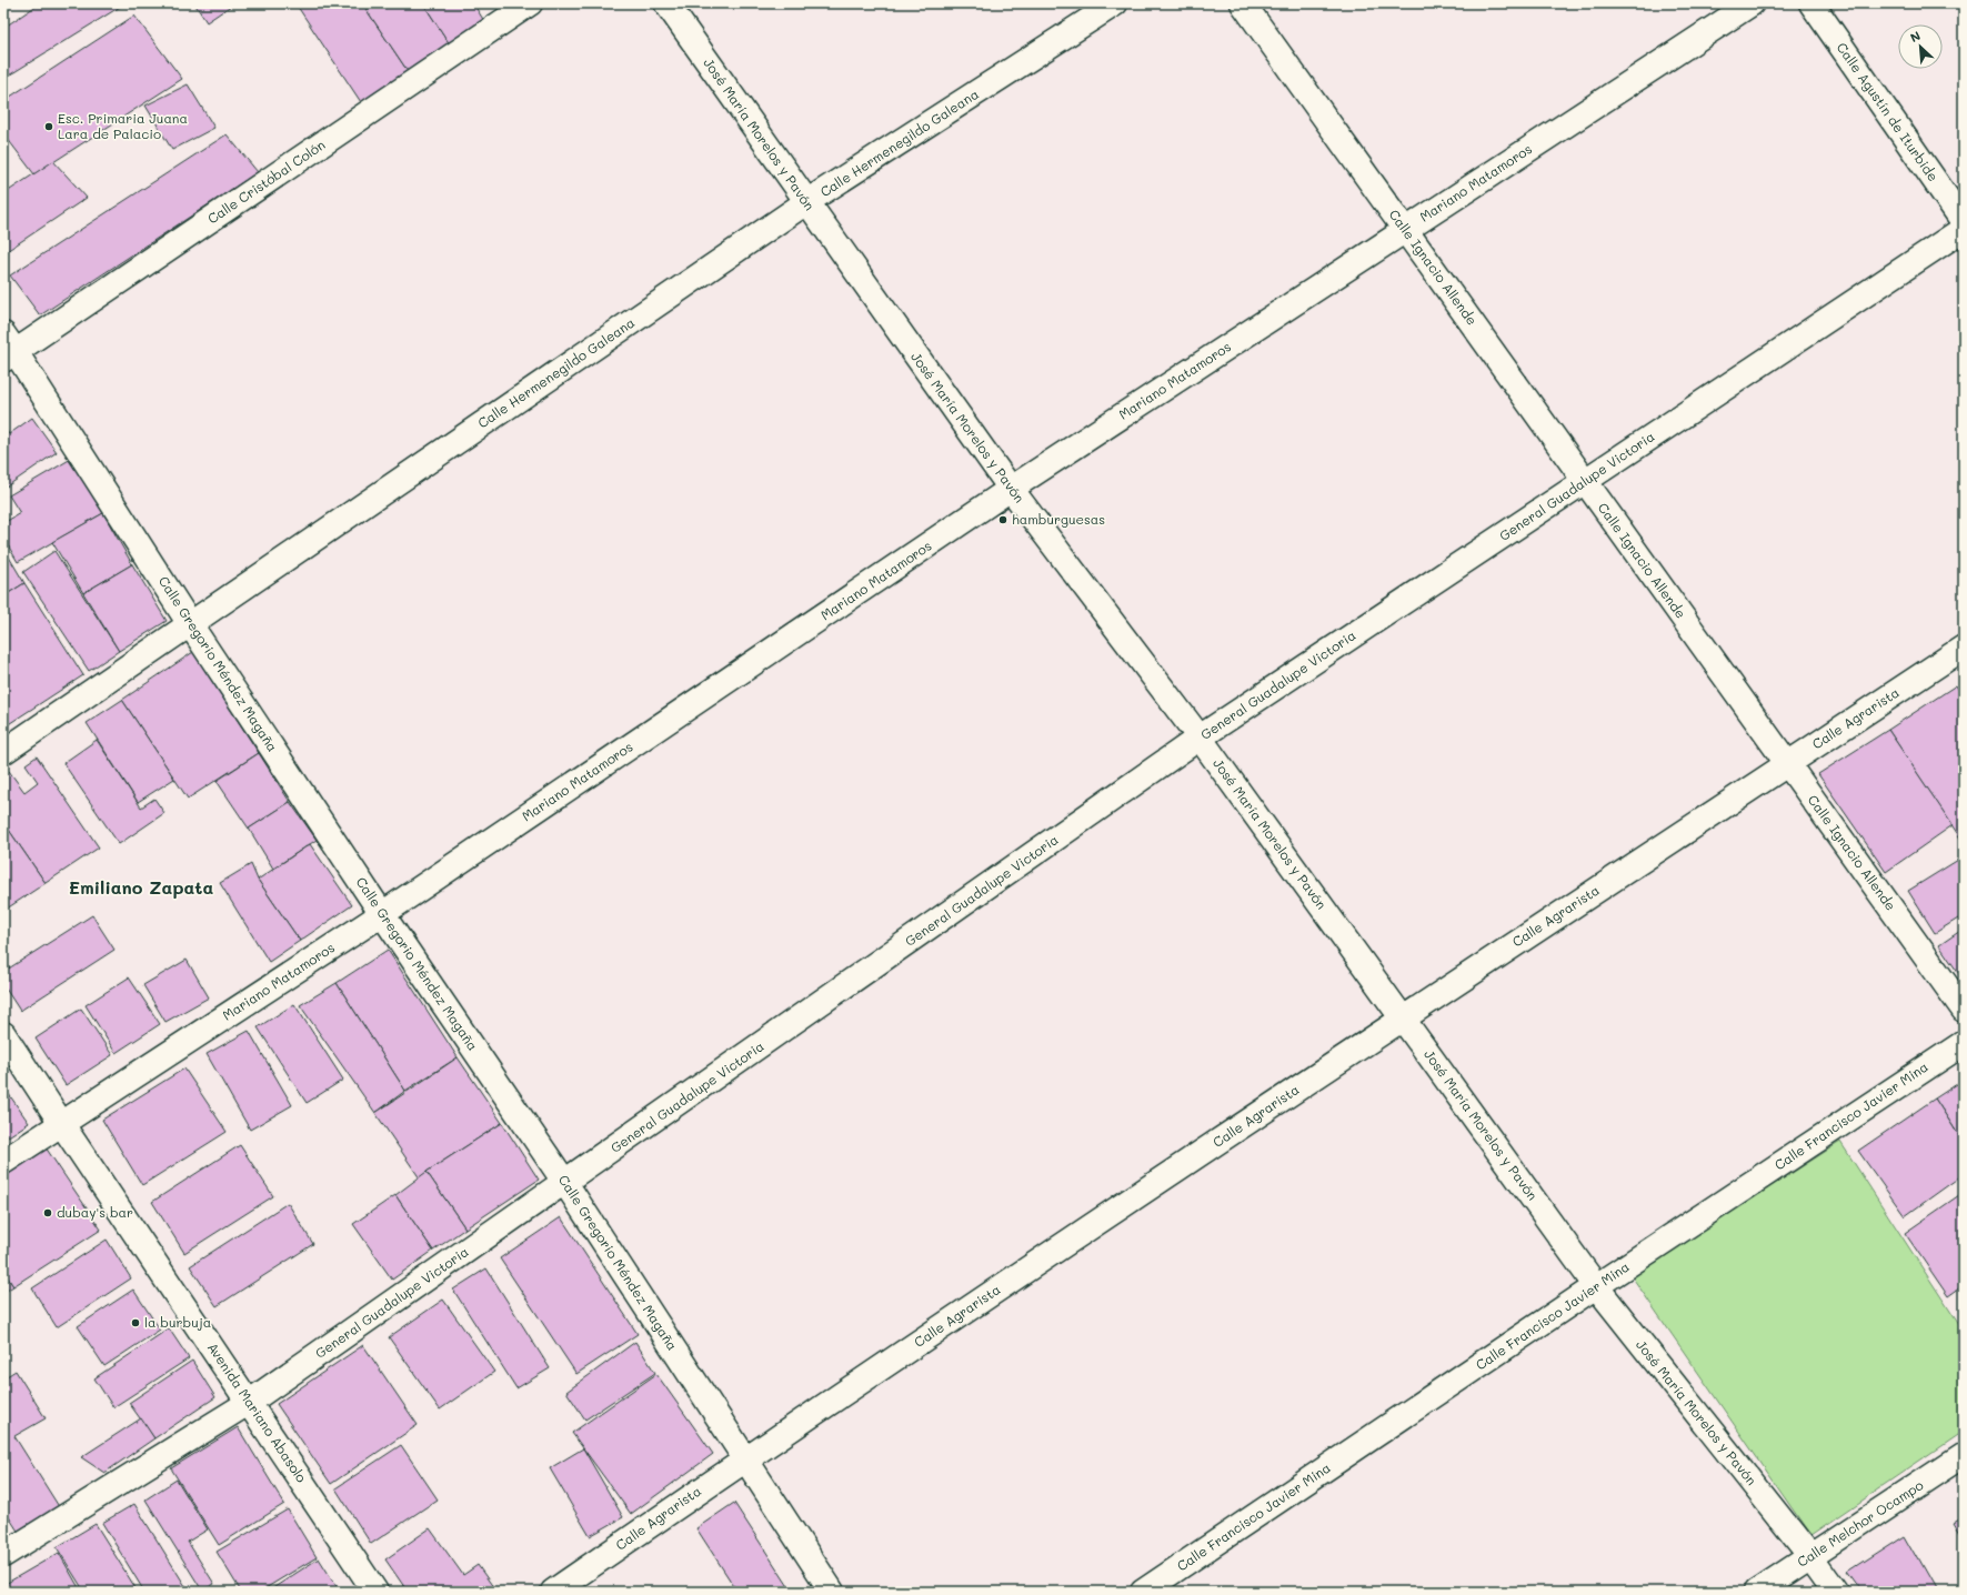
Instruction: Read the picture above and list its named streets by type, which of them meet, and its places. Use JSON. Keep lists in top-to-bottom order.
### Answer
{
  "streets": {
    "street": [
      "Calle Agustín de Iturbide",
      "José María Morelos y Pavón",
      "Calle Hermenegildo Galeana",
      "Calle Cristóbal Colón",
      "Mariano Matamoros",
      "Calle Ignacio Allende",
      "General Guadalupe Victoria",
      "Calle Gregorio Méndez Magaña",
      "Calle Agrarista",
      "Calle Francisco Javier Mina",
      "Avenida Mariano Abasolo",
      "Calle Melchor Ocampo"
    ]
  },
  "crossings": [
    ["José María Morelos y Pavón", "Calle Hermenegildo Galeana"],
    ["José María Morelos y Pavón", "Mariano Matamoros"],
    ["José María Morelos y Pavón", "General Guadalupe Victoria"],
    ["José María Morelos y Pavón", "Calle Agrarista"],
    ["José María Morelos y Pavón", "Calle Francisco Javier Mina"],
    ["José María Morelos y Pavón", "Calle Melchor Ocampo"],
    ["Calle Hermenegildo Galeana", "Calle Gregorio Méndez Magaña"],
    ["Calle Cristóbal Colón", "Calle Gregorio Méndez Magaña"],
    ["Mariano Matamoros", "Calle Ignacio Allende"],
    ["Mariano Matamoros", "Calle Gregorio Méndez Magaña"],
    ["Mariano Matamoros", "Avenida Mariano Abasolo"],
    ["Calle Ignacio Allende", "General Guadalupe Victoria"],
    ["Calle Ignacio Allende", "Calle Agrarista"],
    ["General Guadalupe Victoria", "Calle Gregorio Méndez Magaña"],
    ["General Guadalupe Victoria", "Avenida Mariano Abasolo"],
    ["Calle Gregorio Méndez Magaña", "Calle Agrarista"]
  ],
  "districts": ["Emiliano Zapata"],
  "places": [
    "Esc. Primaria Juana Lara de Palacio",
    "hamburguesas",
    "dubay's bar",
    "la burbuja"
  ],
  "north": "top left"
}
